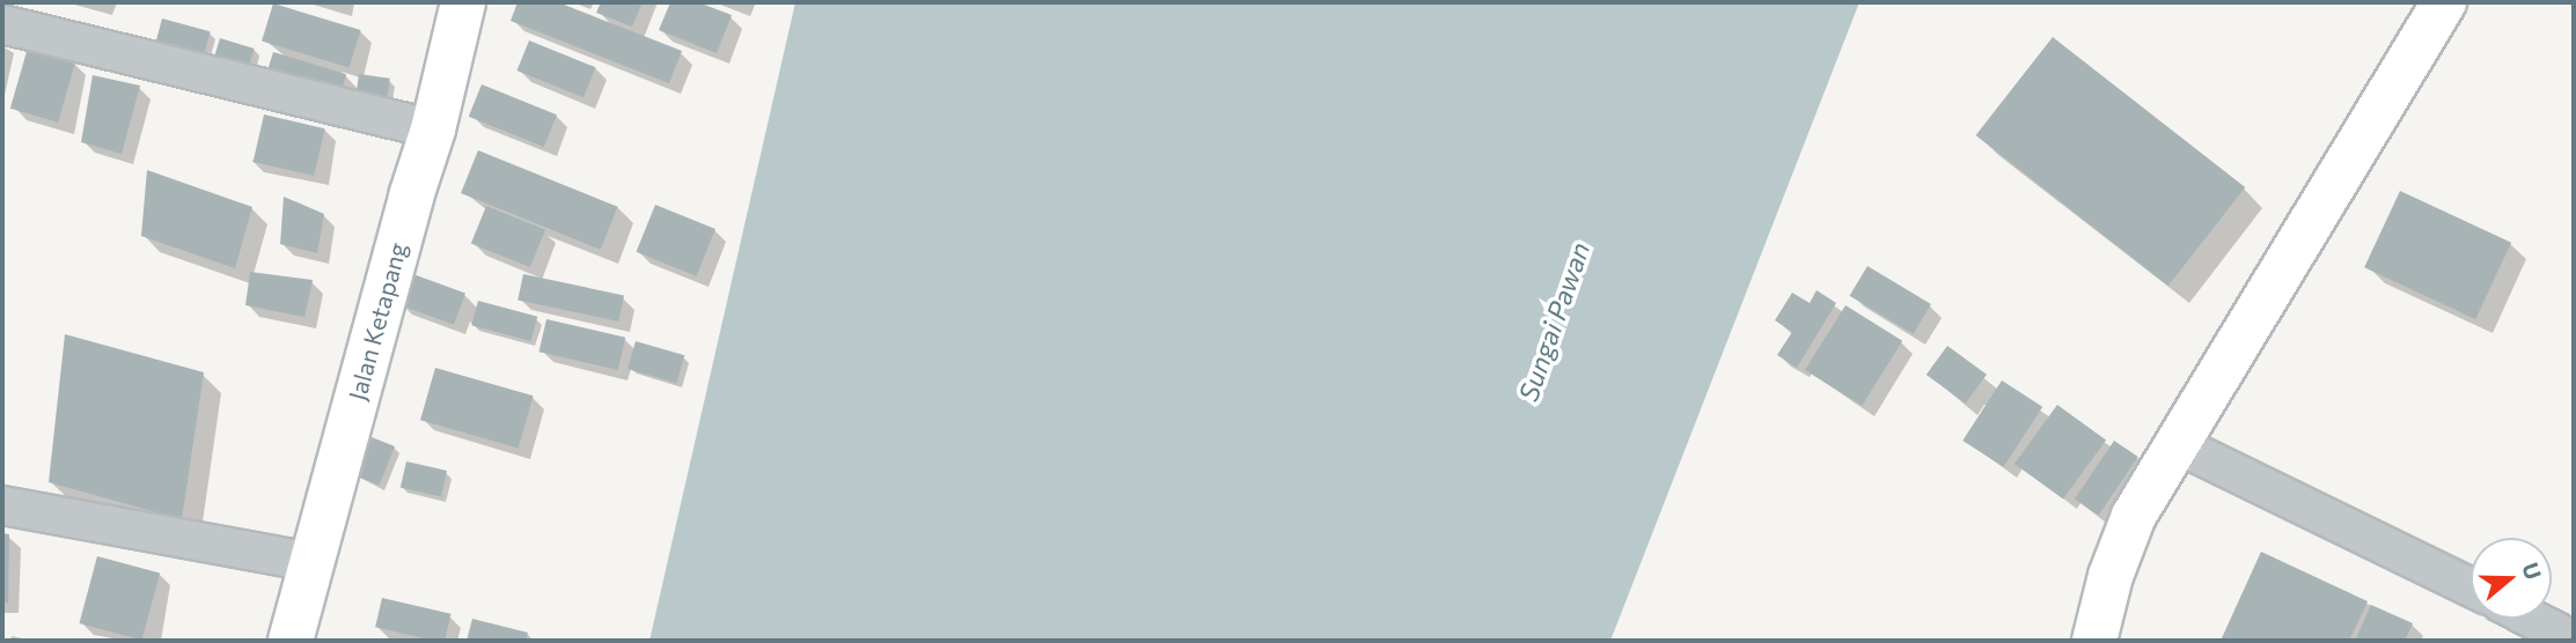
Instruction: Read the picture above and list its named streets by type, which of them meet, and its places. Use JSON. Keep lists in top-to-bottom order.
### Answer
{
  "streets": {
    "main road": ["Jalan Ketapang"]
  },
  "water": ["Sungai Pawan"],
  "north": "right"
}
